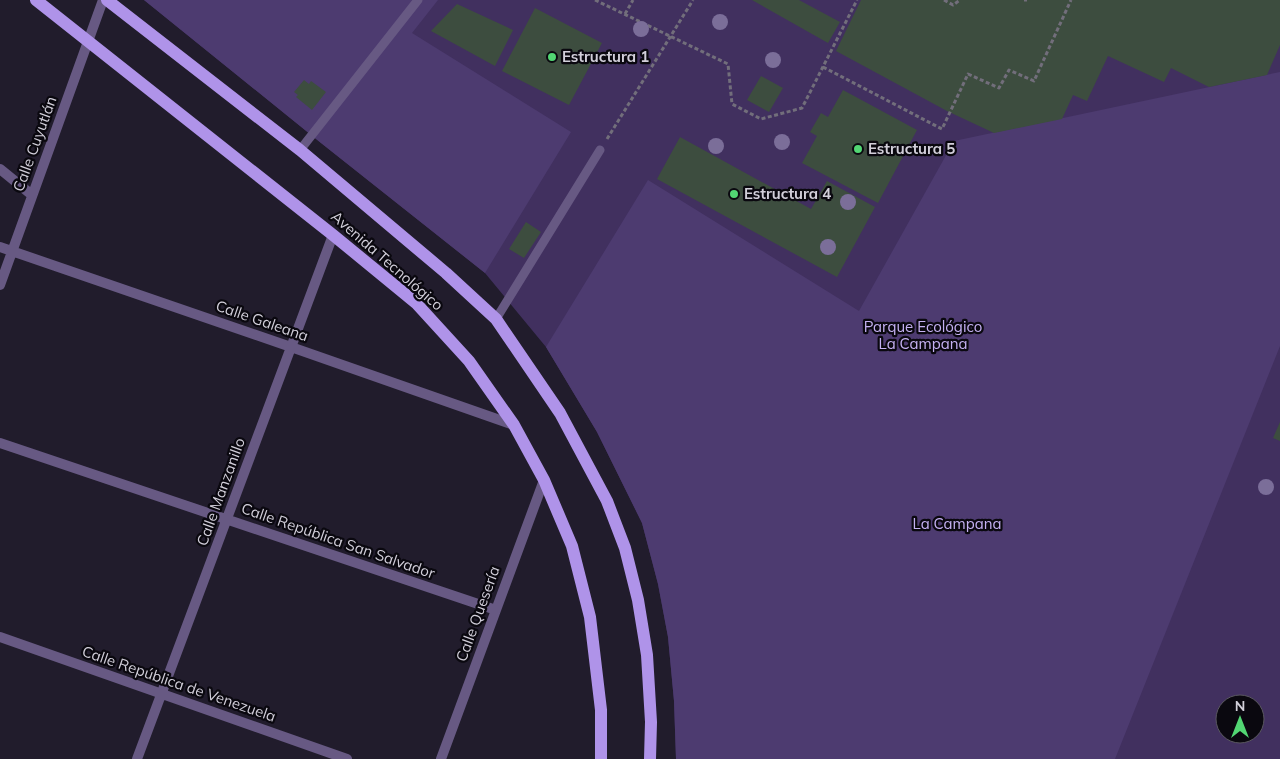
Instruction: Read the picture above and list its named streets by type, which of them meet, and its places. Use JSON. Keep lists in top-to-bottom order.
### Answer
{
  "streets": {
    "main road": ["Avenida Tecnológico"],
    "street": [
      "Calle Cuyutlán",
      "Calle Galeana",
      "Calle Manzanillo",
      "Calle República San Salvador",
      "Calle Quesería",
      "Calle República de Venezuela"
    ]
  },
  "crossings": [
    ["Calle Cuyutlán", "Avenida Tecnológico"],
    ["Calle Cuyutlán", "Calle Galeana"],
    ["Avenida Tecnológico", "Calle Galeana"],
    ["Avenida Tecnológico", "Calle Manzanillo"],
    ["Avenida Tecnológico", "Calle Quesería"],
    ["Calle Galeana", "Calle Manzanillo"],
    ["Calle Manzanillo", "Calle República San Salvador"],
    ["Calle Manzanillo", "Calle República de Venezuela"],
    ["Calle República San Salvador", "Calle Quesería"]
  ],
  "parks": ["Parque Ecológico La Campana", "La Campana"],
  "places": ["Estructura 1", "Estructura 5", "Estructura 4"],
  "north": "top"
}
